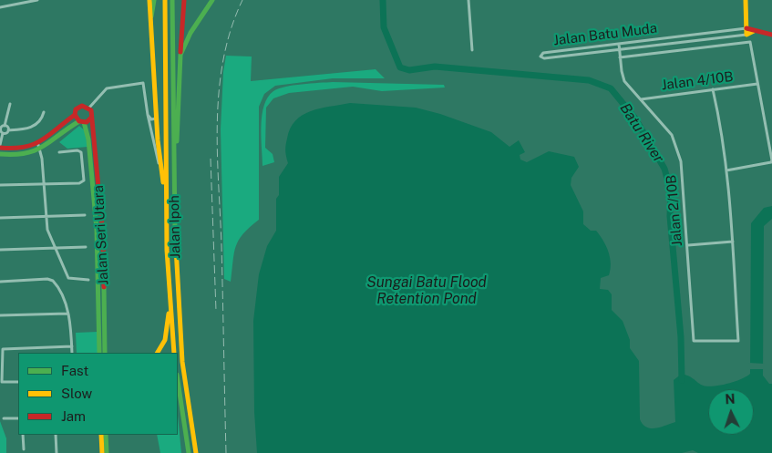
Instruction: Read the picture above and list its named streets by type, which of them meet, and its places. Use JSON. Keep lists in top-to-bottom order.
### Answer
{
  "streets": {
    "main road": ["Jalan Ipoh", "Jalan Seri Utara"],
    "street": ["Jalan Batu Muda", "Jalan 4/10B", "Jalan 2/10B"]
  },
  "crossings": [
    ["Jalan Batu Muda", "Jalan 2/10B"],
    ["Jalan 4/10B", "Jalan 2/10B"]
  ],
  "water": ["Batu River", "Sungai Batu Flood Retention Pond"],
  "legend": ["Fast", "Slow", "Jam"],
  "north": "top"
}
